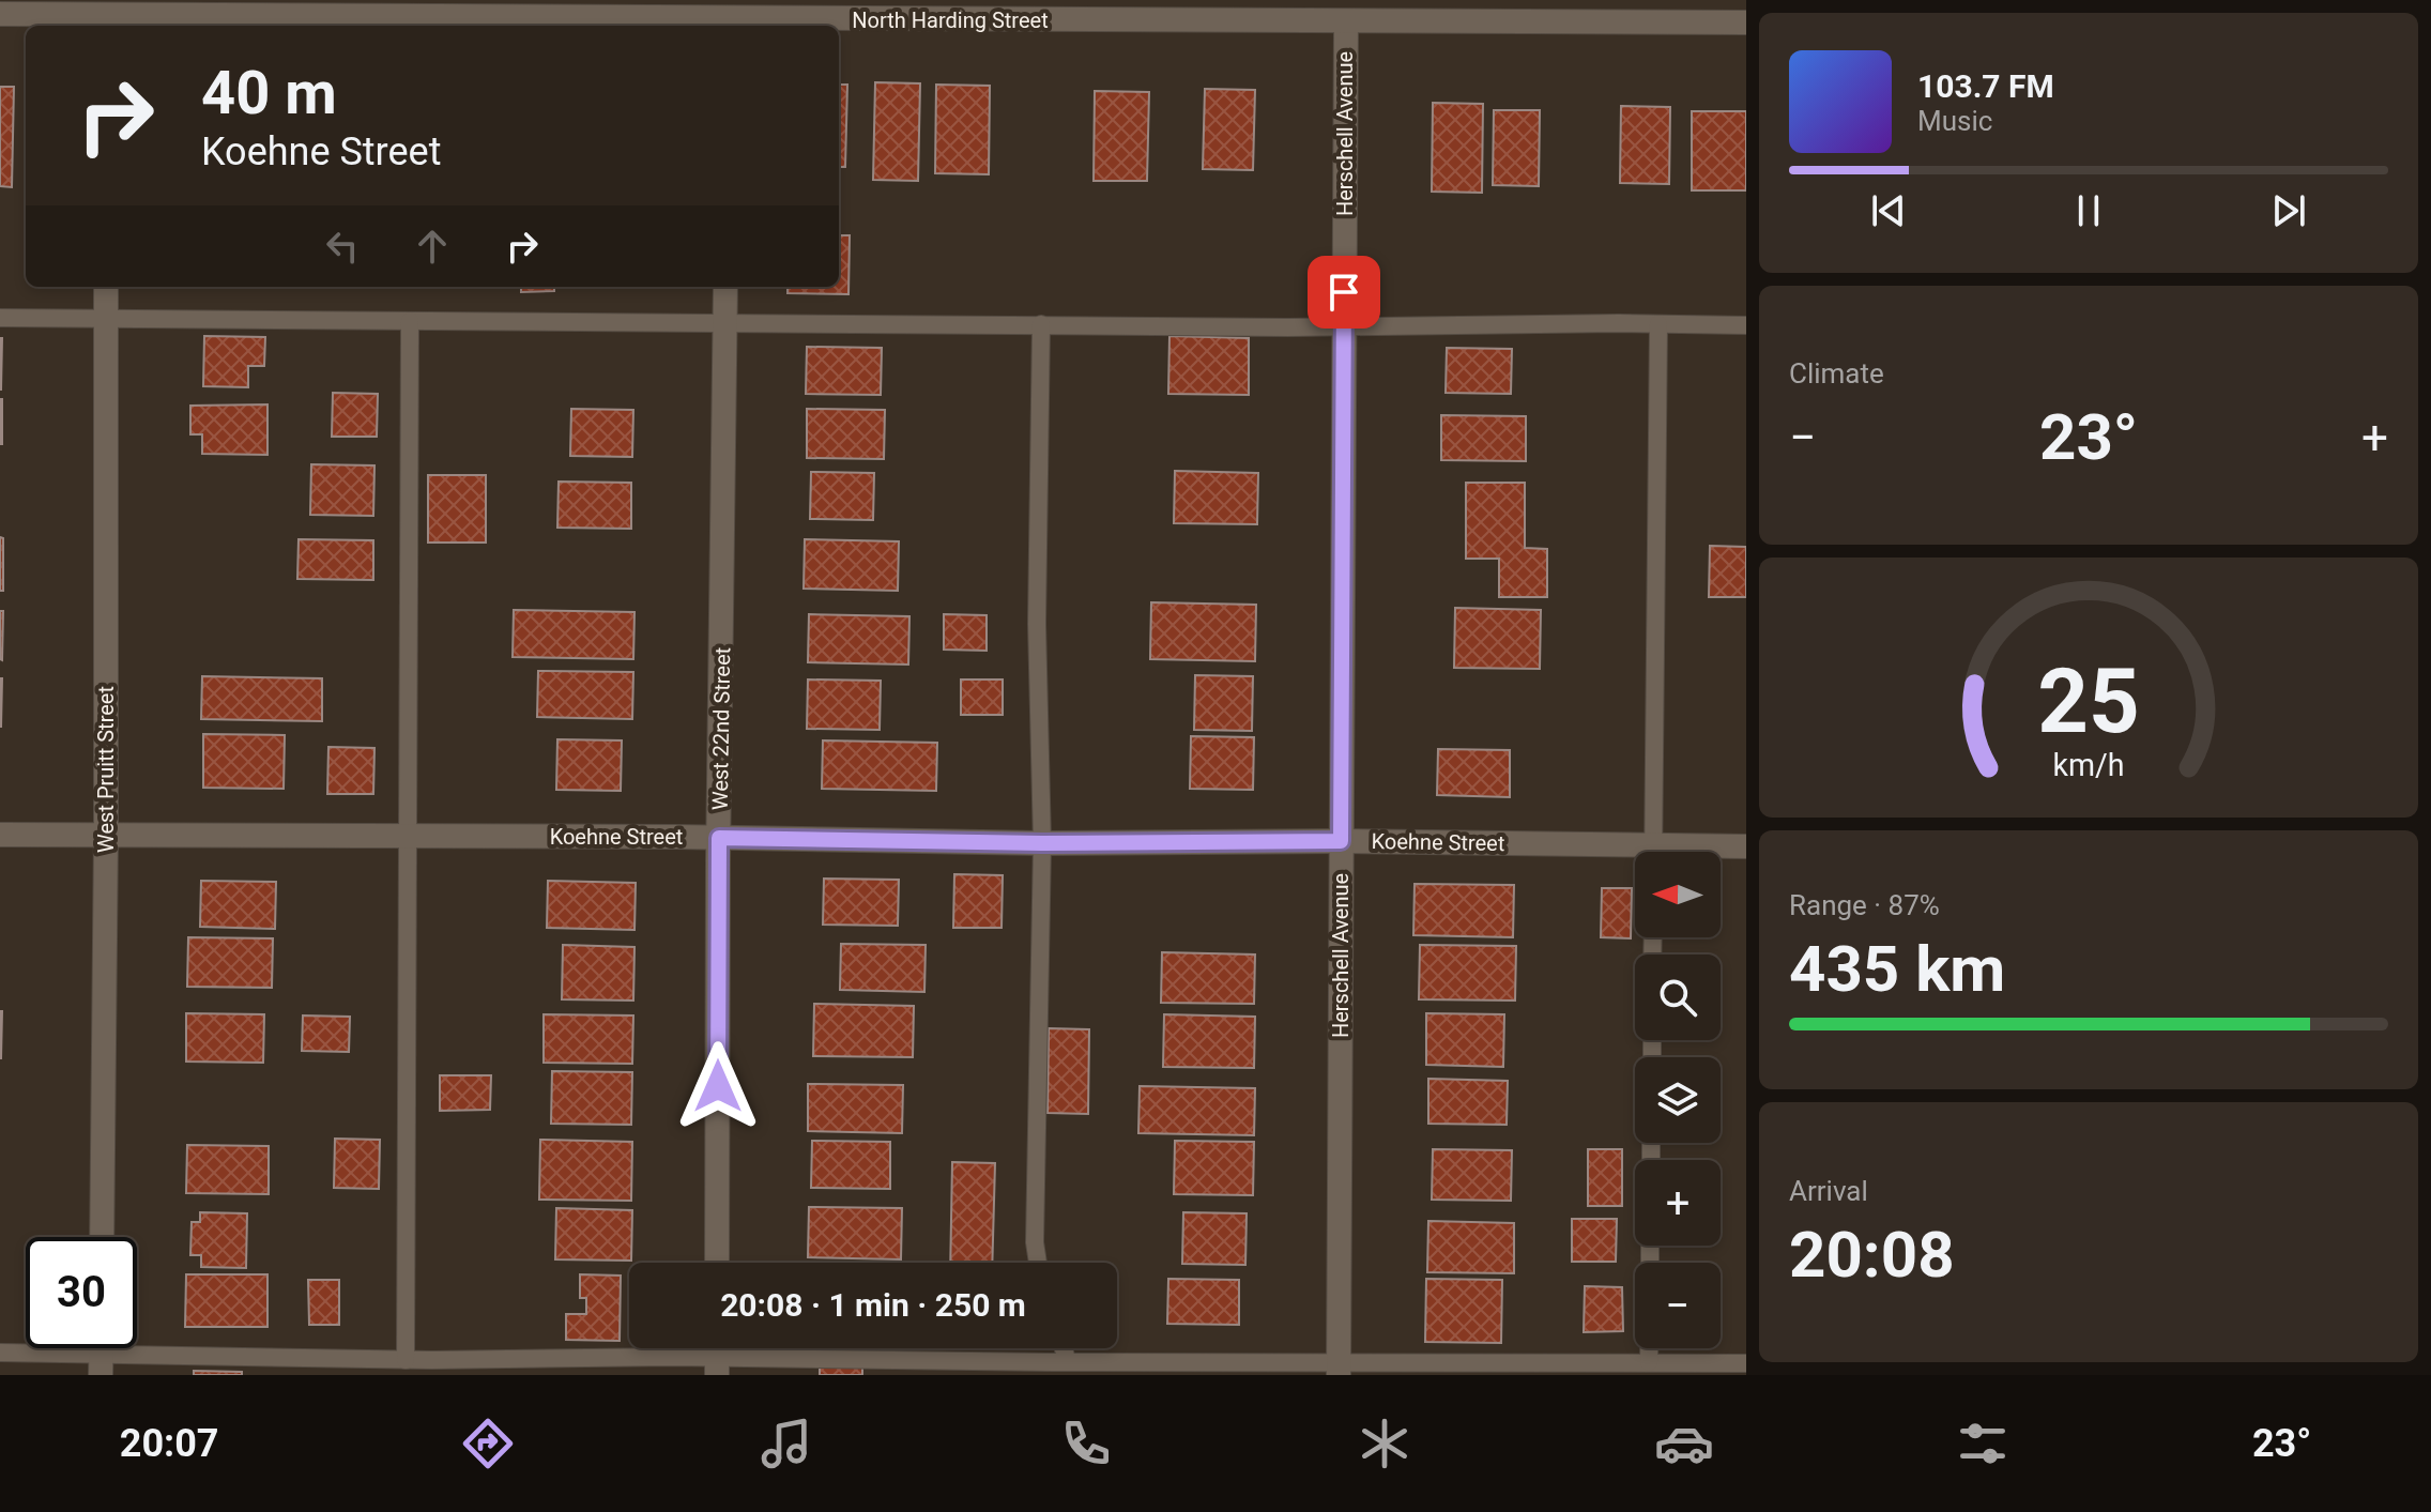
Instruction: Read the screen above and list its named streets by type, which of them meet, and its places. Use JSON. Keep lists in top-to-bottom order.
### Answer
{
  "streets": {
    "street": [
      "North Harding Street",
      "Herschell Avenue",
      "West 22nd Street",
      "West Pruitt Street",
      "Koehne Street"
    ]
  },
  "crossings": [
    ["North Harding Street", "Herschell Avenue"],
    ["Herschell Avenue", "Koehne Street"],
    ["West 22nd Street", "Koehne Street"],
    ["West Pruitt Street", "Koehne Street"]
  ],
  "north": "left",
  "page": {
    "turn": ["40 m", "Koehne Street"],
    "song": ["103.7 FM", "Music"],
    "tile": [
      "Climate",
      ["Range · 87%", "435 km"],
      ["Arrival", "20:08"]
    ],
    "heat": ["−", "23°", "+"],
    "map_buttons": ["+", "−"],
    "limit": "30",
    "trip": "20:08 · 1 min · 250 m",
    "tabs": ["20:07", "23°"],
    "gauge": ["25", "km/h"]
  }
}
